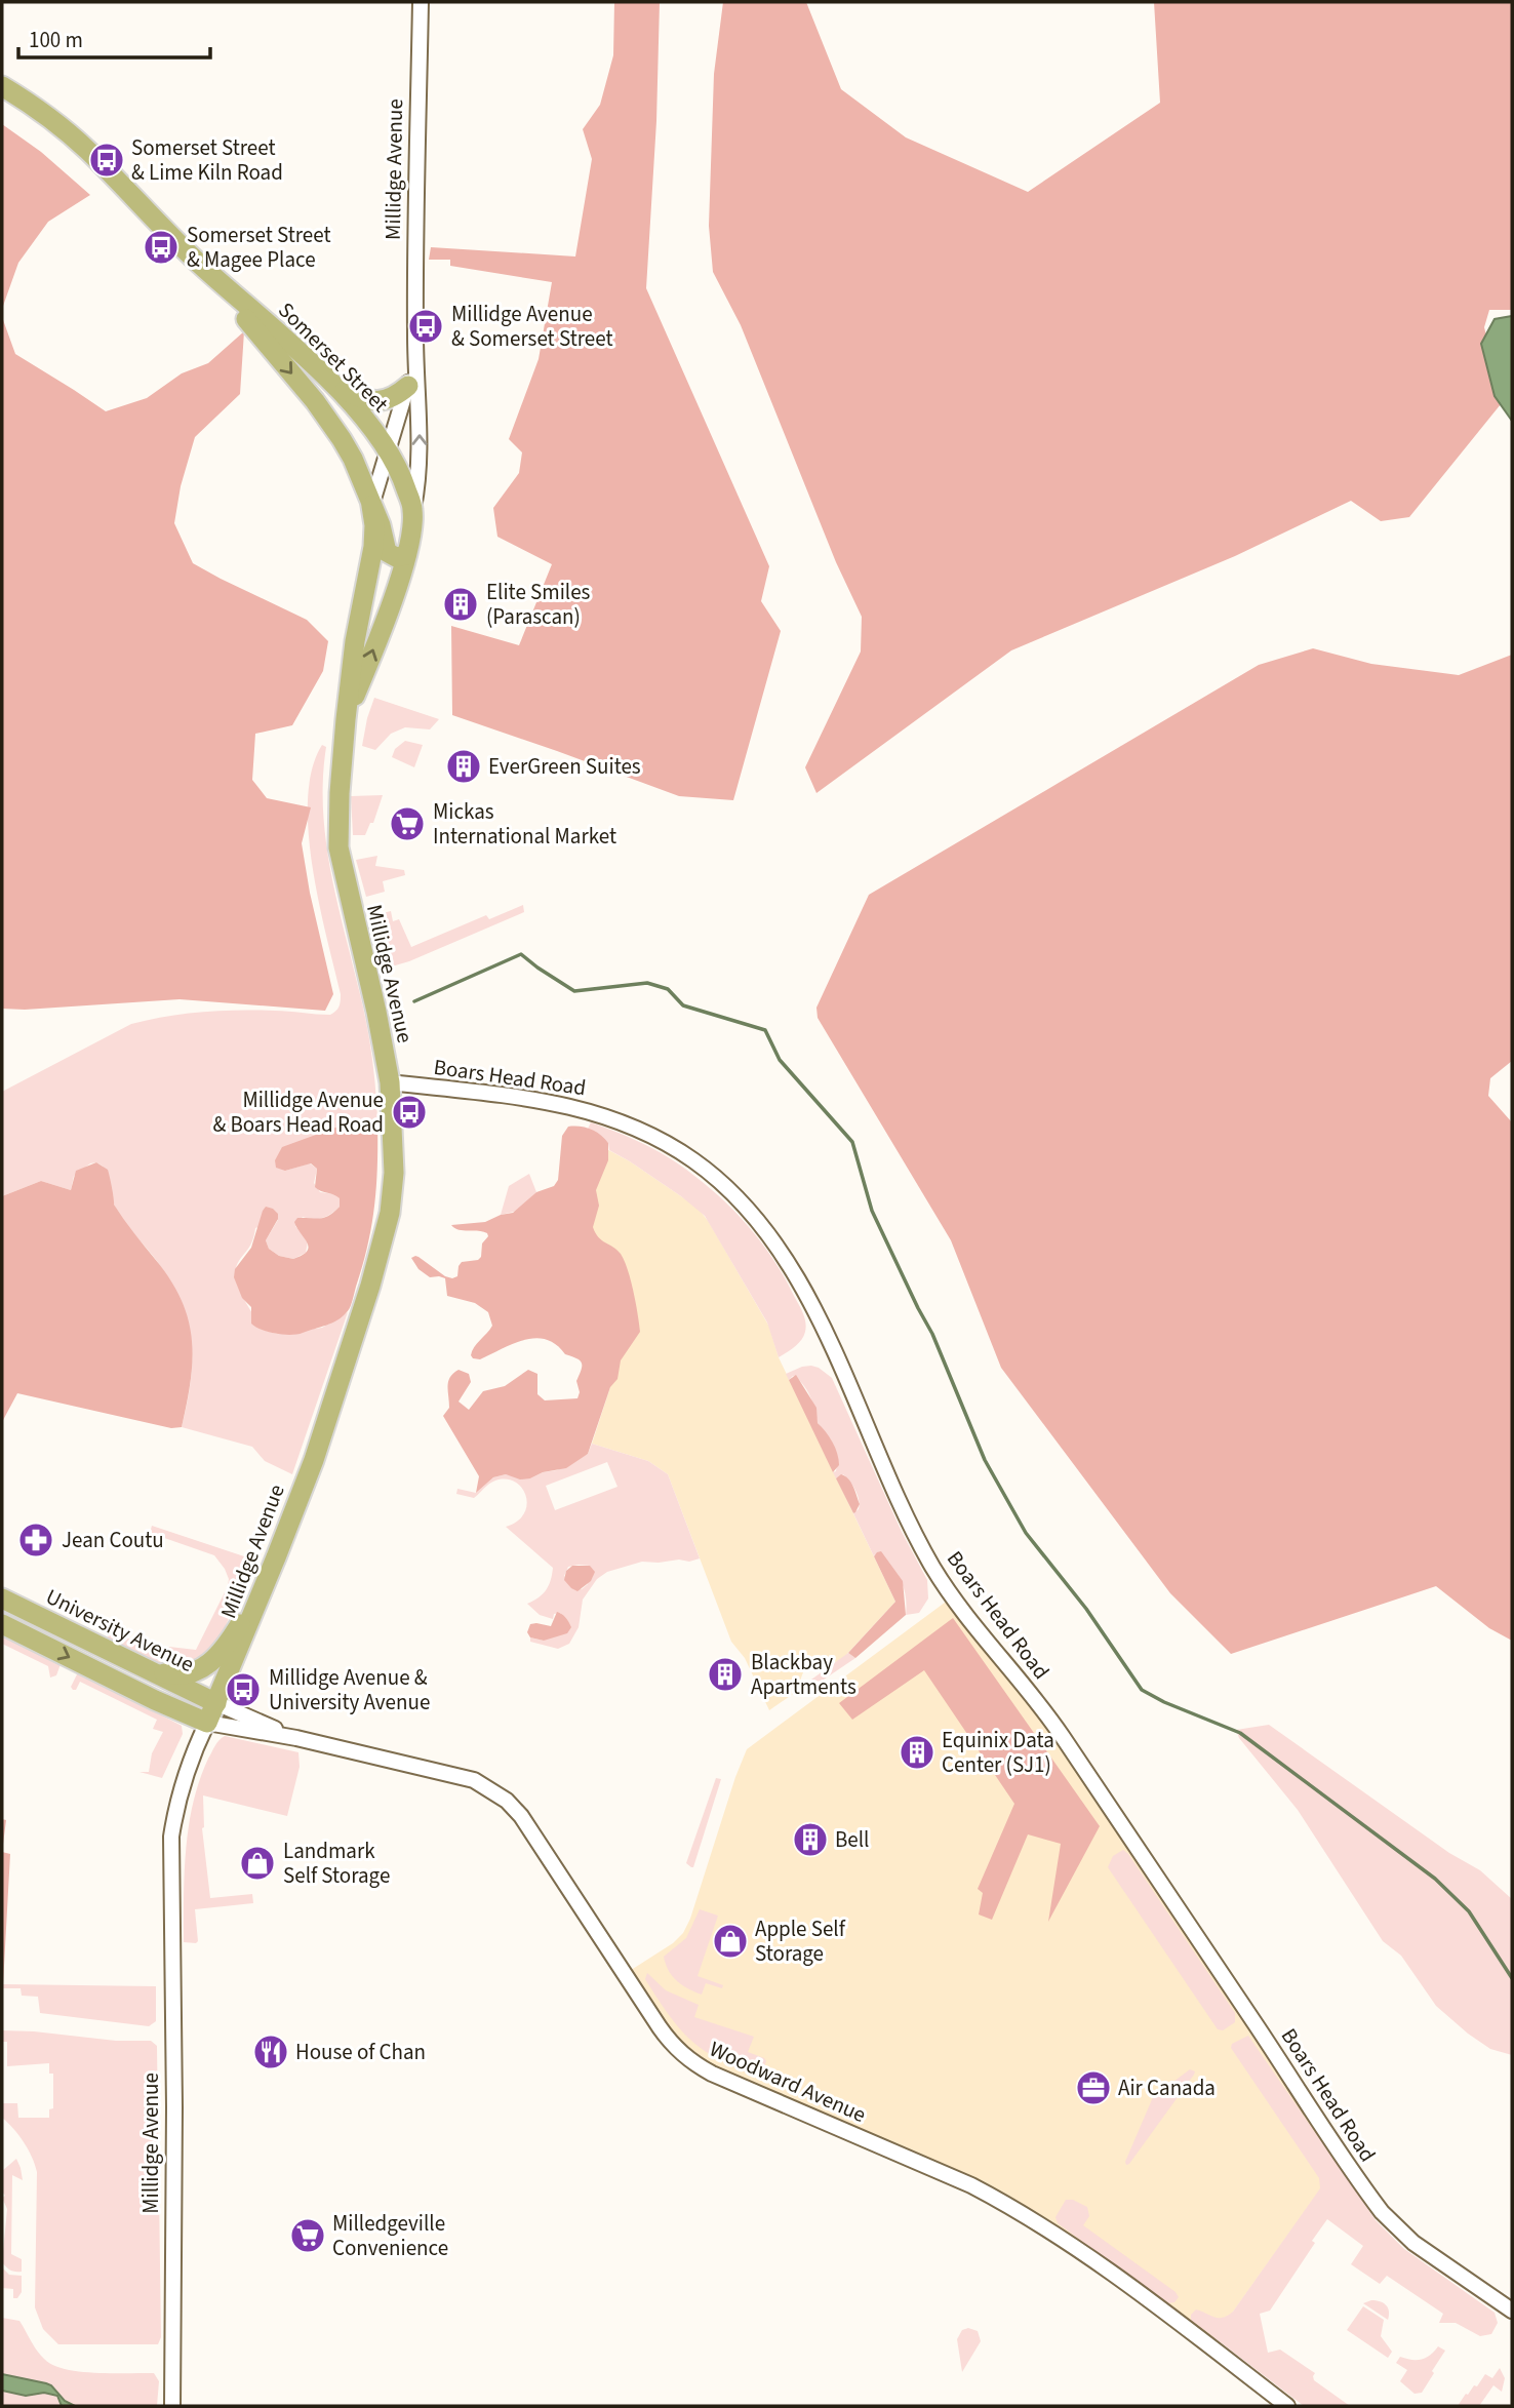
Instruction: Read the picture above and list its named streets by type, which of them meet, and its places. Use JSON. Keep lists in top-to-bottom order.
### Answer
{
  "streets": {
    "main road": ["Millidge Avenue", "Somerset Street", "University Avenue"],
    "street": ["Boars Head Road", "Woodward Avenue"]
  },
  "crossings": [
    ["Millidge Avenue", "Somerset Street"],
    ["Millidge Avenue", "Boars Head Road"],
    ["Millidge Avenue", "University Avenue"],
    ["Millidge Avenue", "Woodward Avenue"],
    ["University Avenue", "Woodward Avenue"]
  ],
  "places": {
    "bus stop": [
      "Somerset Street & Lime Kiln Road",
      "Somerset Street & Magee Place",
      "Millidge Avenue & Somerset Street",
      "Millidge Avenue & Boars Head Road",
      "Millidge Avenue & University Avenue"
    ],
    "building": [
      "Elite Smiles (Parascan)",
      "EverGreen Suites",
      "Blackbay Apartments",
      "Equinix Data Center (SJ1)",
      "Bell"
    ],
    "supermarket": ["Mickas International Market", "Milledgeville Convenience"],
    "pharmacy": ["Jean Coutu"],
    "shop": ["Landmark Self Storage", "Apple Self Storage"],
    "restaurant": ["House of Chan"],
    "office": ["Air Canada"]
  },
  "scale_bar": "100 m"
}
